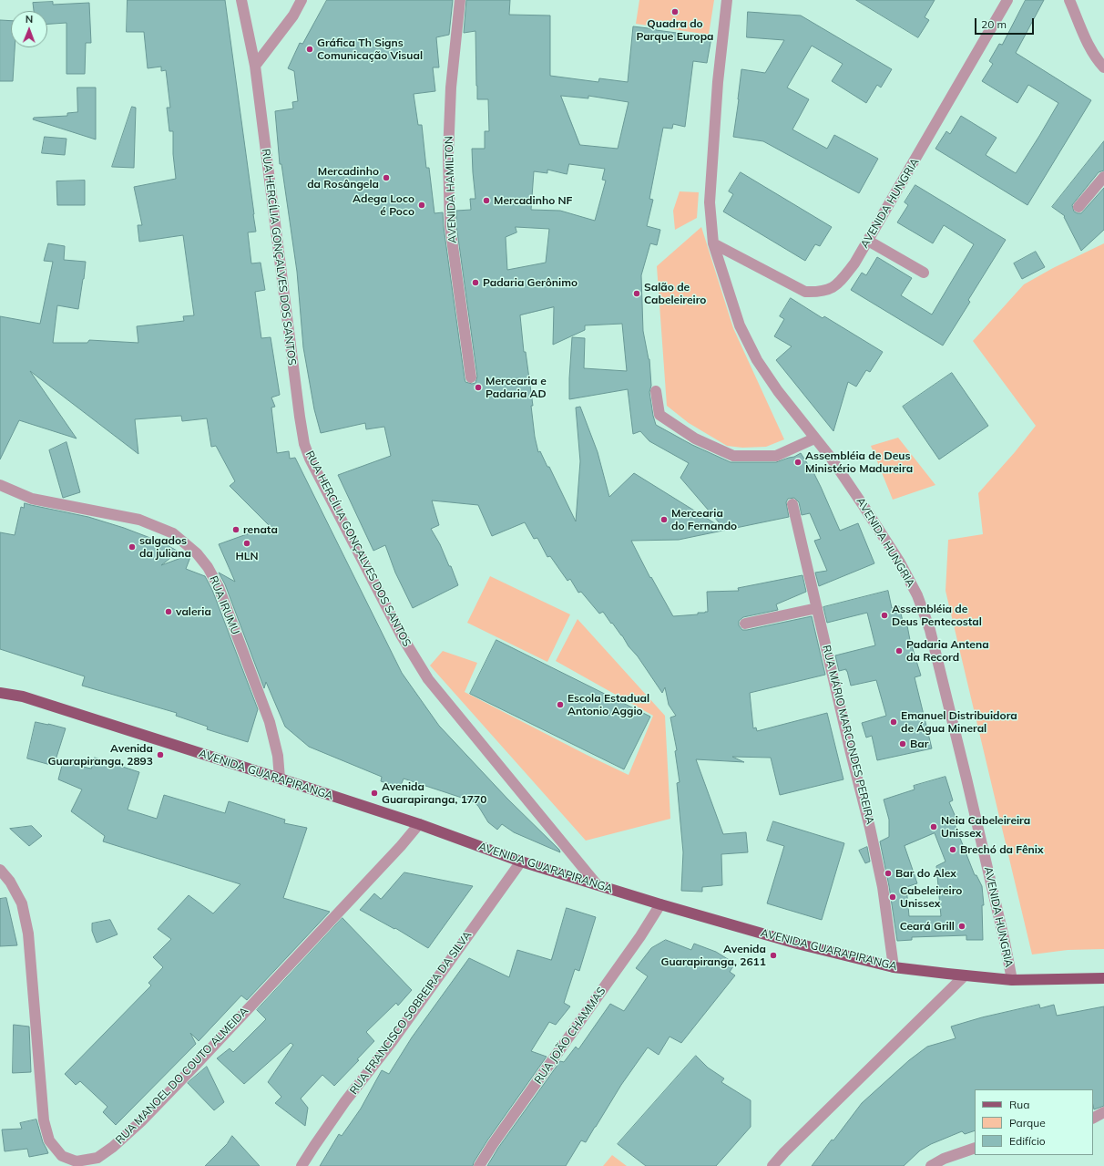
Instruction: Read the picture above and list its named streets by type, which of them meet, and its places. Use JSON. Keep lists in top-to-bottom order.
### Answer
{
  "streets": {
    "main road": ["AVENIDA GUARAPIRANGA"],
    "street": [
      "AVENIDA HAMILTON",
      "AVENIDA HUNGRIA",
      "RUA HERCÍLIA GONÇALVES DOS SANTOS",
      "RUA IRUMU",
      "RUA MÁRIO MARCONDES PEREIRA",
      "RUA FRANCISCO SOBREIRA DA SILVA",
      "RUA JOÃO CHAMMAS",
      "RUA MANOEL DO COUTO ALMEIDA"
    ]
  },
  "crossings": [
    ["AVENIDA HUNGRIA", "AVENIDA GUARAPIRANGA"],
    ["RUA HERCÍLIA GONÇALVES DOS SANTOS", "AVENIDA GUARAPIRANGA"],
    ["RUA IRUMU", "AVENIDA GUARAPIRANGA"],
    ["RUA MÁRIO MARCONDES PEREIRA", "AVENIDA GUARAPIRANGA"],
    ["AVENIDA GUARAPIRANGA", "RUA FRANCISCO SOBREIRA DA SILVA"],
    ["AVENIDA GUARAPIRANGA", "RUA JOÃO CHAMMAS"],
    ["AVENIDA GUARAPIRANGA", "RUA MANOEL DO COUTO ALMEIDA"]
  ],
  "places": [
    "Quadra do Parque Europa",
    "Gráfica Th Signs Comunicação Visual",
    "Mercadinho da Rosângela",
    "Mercadinho NF",
    "Adega Loco é Poco",
    "Padaria Gerônimo",
    "Salão de Cabeleireiro",
    "Mercearia e Padaria AD",
    "Assembléia de Deus Ministério Madureira",
    "Mercearia do Fernando",
    "renata",
    "HLN",
    "salgados da juliana",
    "valeria",
    "Assembléia de Deus Pentecostal",
    "Padaria Antena da Record",
    "Escola Estadual Antonio Aggio",
    "Emanuel Distribuidora de Água Mineral",
    "Bar",
    "Avenida Guarapiranga, 2893",
    "Avenida Guarapiranga, 1770",
    "Neia Cabeleireira Unissex",
    "Brechó da Fênix",
    "Bar do Alex",
    "Cabeleireiro Unissex",
    "Ceará Grill",
    "Avenida Guarapiranga, 2611"
  ],
  "legend": ["Rua", "Parque", "Edifício"],
  "scale_bar": "20 m",
  "north": "top"
}
